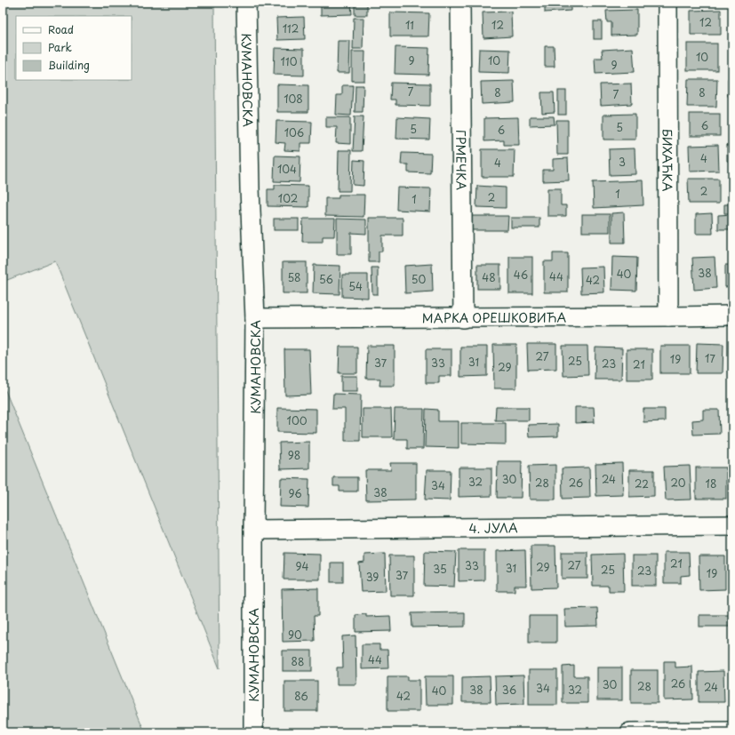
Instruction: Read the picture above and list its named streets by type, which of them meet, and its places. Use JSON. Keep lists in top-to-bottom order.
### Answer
{
  "streets": {
    "street": [
      "КУМАНОВСКА",
      "ГРМЕЧКА",
      "БИХАЋКА",
      "МАРКА ОРЕШКОВИЋА",
      "4. ЈУЛА"
    ]
  },
  "crossings": [
    ["КУМАНОВСКА", "МАРКА ОРЕШКОВИЋА"],
    ["КУМАНОВСКА", "4. ЈУЛА"],
    ["ГРМЕЧКА", "МАРКА ОРЕШКОВИЋА"],
    ["БИХАЋКА", "МАРКА ОРЕШКОВИЋА"]
  ],
  "house_numbers": [
    "12",
    "11",
    "12",
    "112",
    "10",
    "9",
    "10",
    "110",
    "9",
    "7",
    "8",
    "8",
    "7",
    "108",
    "6",
    "5",
    "5",
    "6",
    "106",
    "4",
    "3",
    "4",
    "104",
    "2",
    "1",
    "2",
    "102",
    "1",
    "38",
    "40",
    "46",
    "44",
    "58",
    "48",
    "56",
    "50",
    "42",
    "54",
    "27",
    "17",
    "19",
    "25",
    "31",
    "37",
    "33",
    "23",
    "21",
    "29",
    "100",
    "98",
    "30",
    "24",
    "32",
    "28",
    "26",
    "20",
    "22",
    "18",
    "34",
    "38",
    "96",
    "21",
    "33",
    "27",
    "94",
    "29",
    "31",
    "35",
    "25",
    "23",
    "19",
    "37",
    "39",
    "90",
    "44",
    "88",
    "26",
    "30",
    "28",
    "24",
    "34",
    "38",
    "36",
    "32",
    "40",
    "86",
    "42"
  ],
  "legend": ["Road", "Park", "Building"]
}
